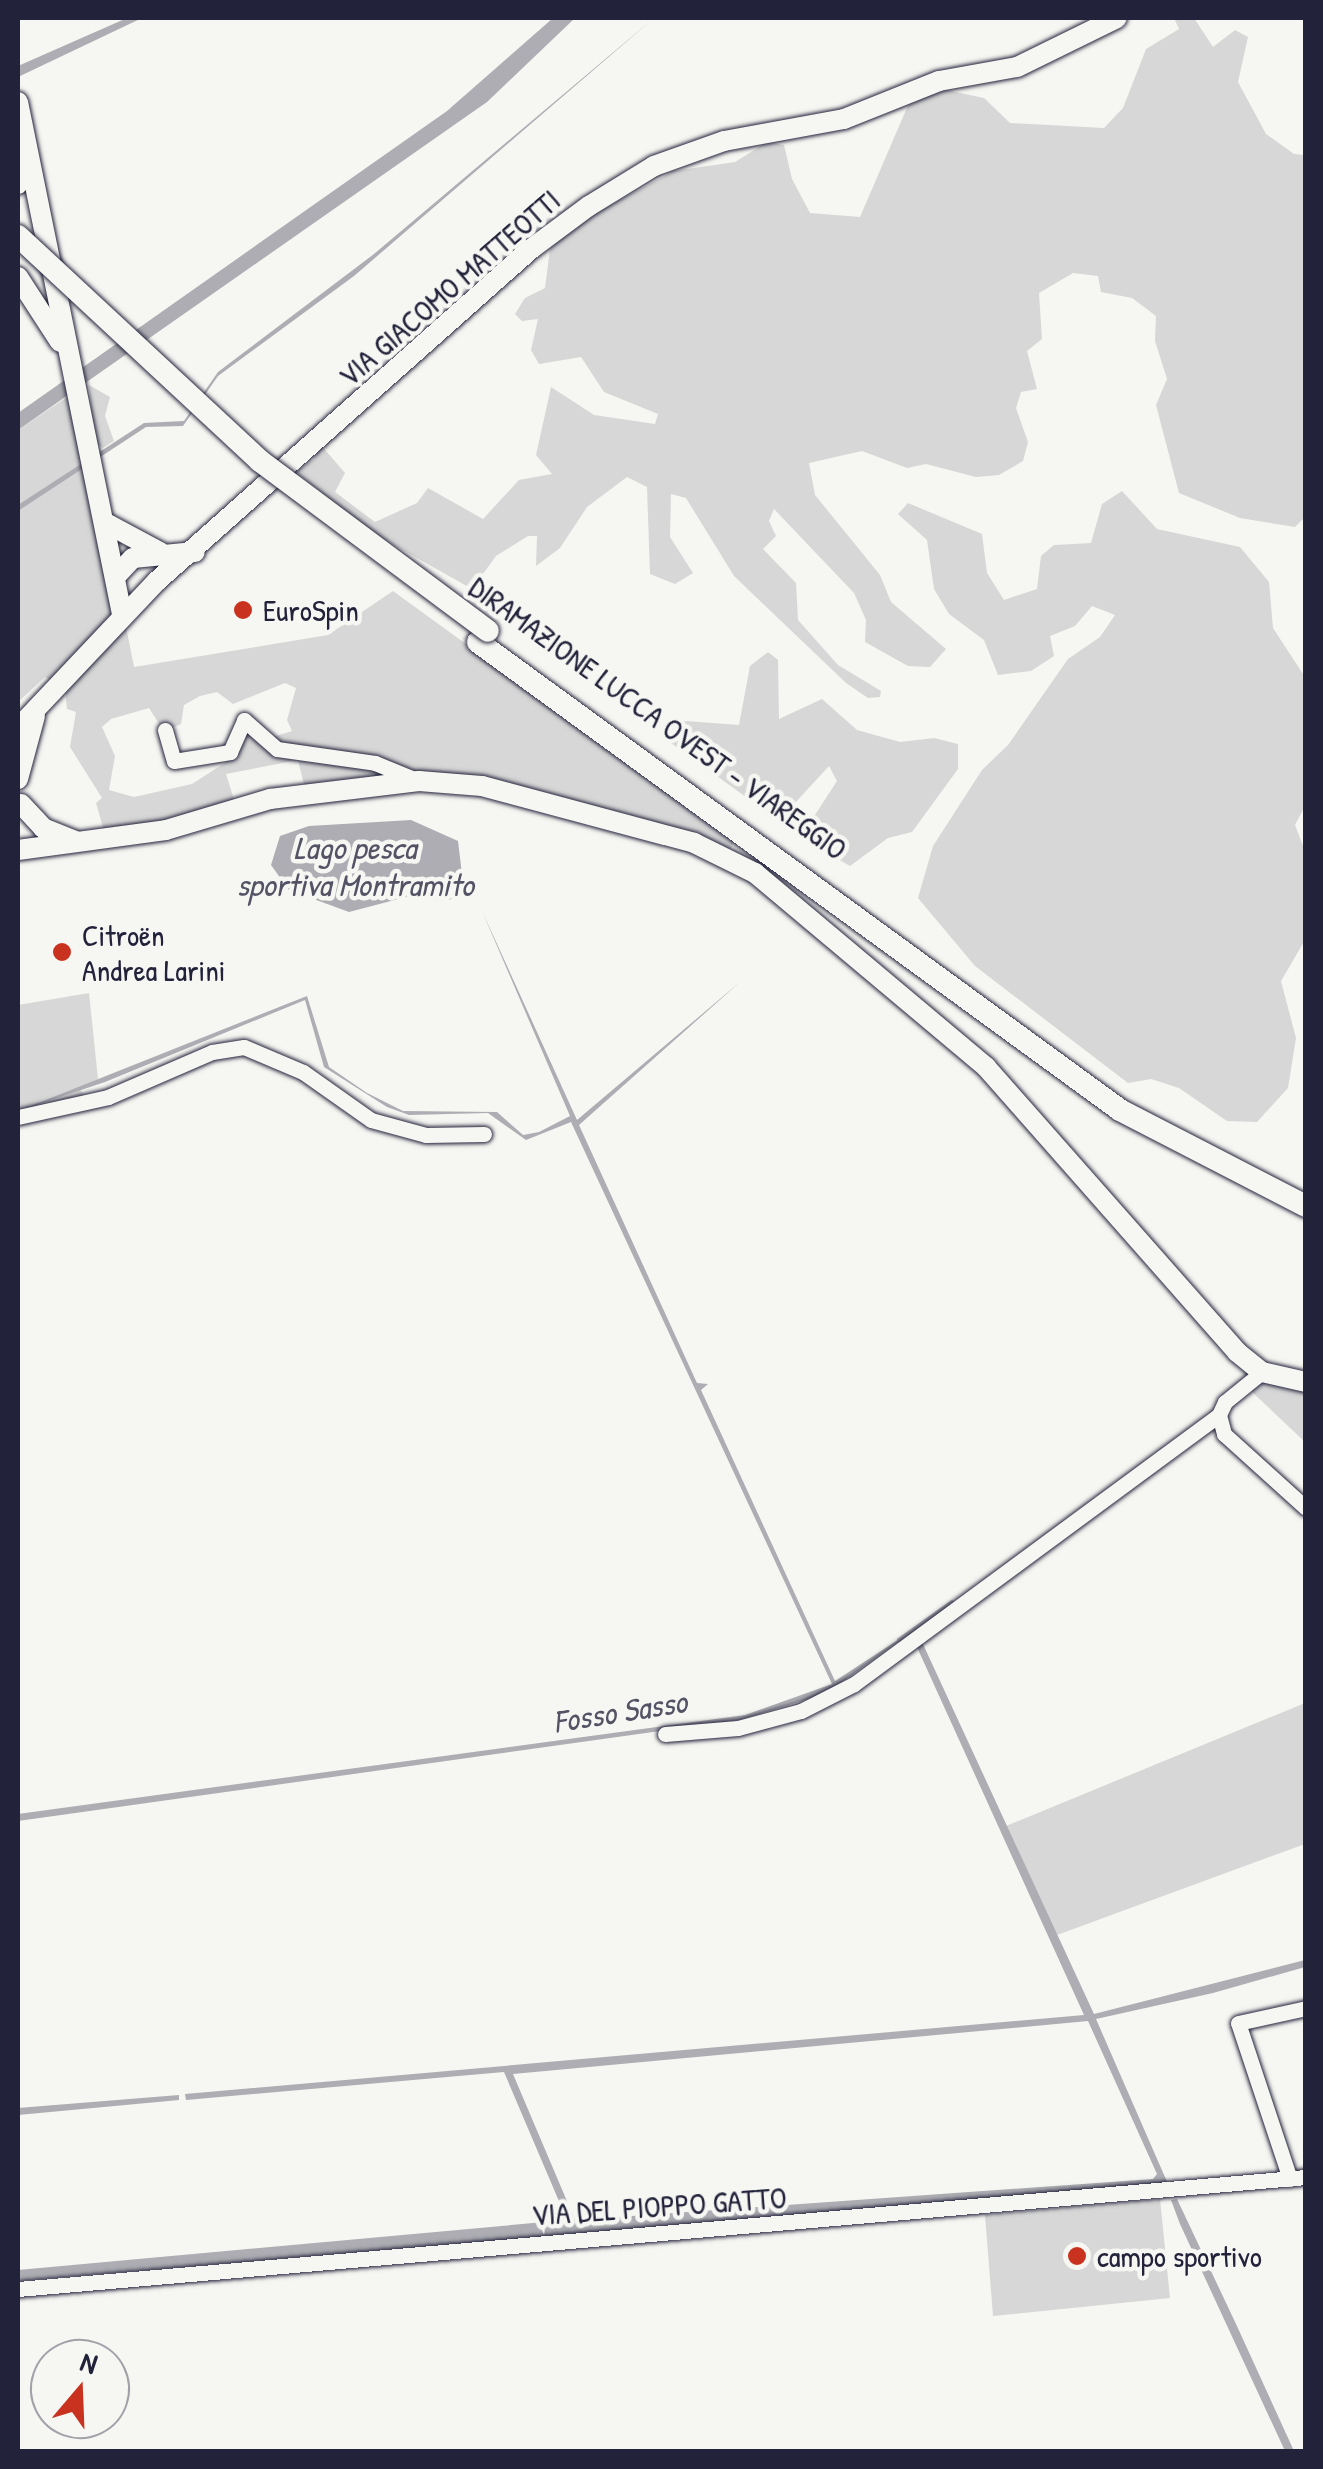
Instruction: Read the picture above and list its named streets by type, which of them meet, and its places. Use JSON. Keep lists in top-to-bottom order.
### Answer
{
  "streets": {
    "highway": ["DIRAMAZIONE LUCCA OVEST - VIAREGGIO"],
    "main road": ["VIA GIACOMO MATTEOTTI"],
    "street": ["VIA DEL PIOPPO GATTO"]
  },
  "water": ["Lago pesca sportiva Montramito", "Fosso Sasso"],
  "places": ["EuroSpin", "Citroën Andrea Larini", "campo sportivo"],
  "north": "top"
}
